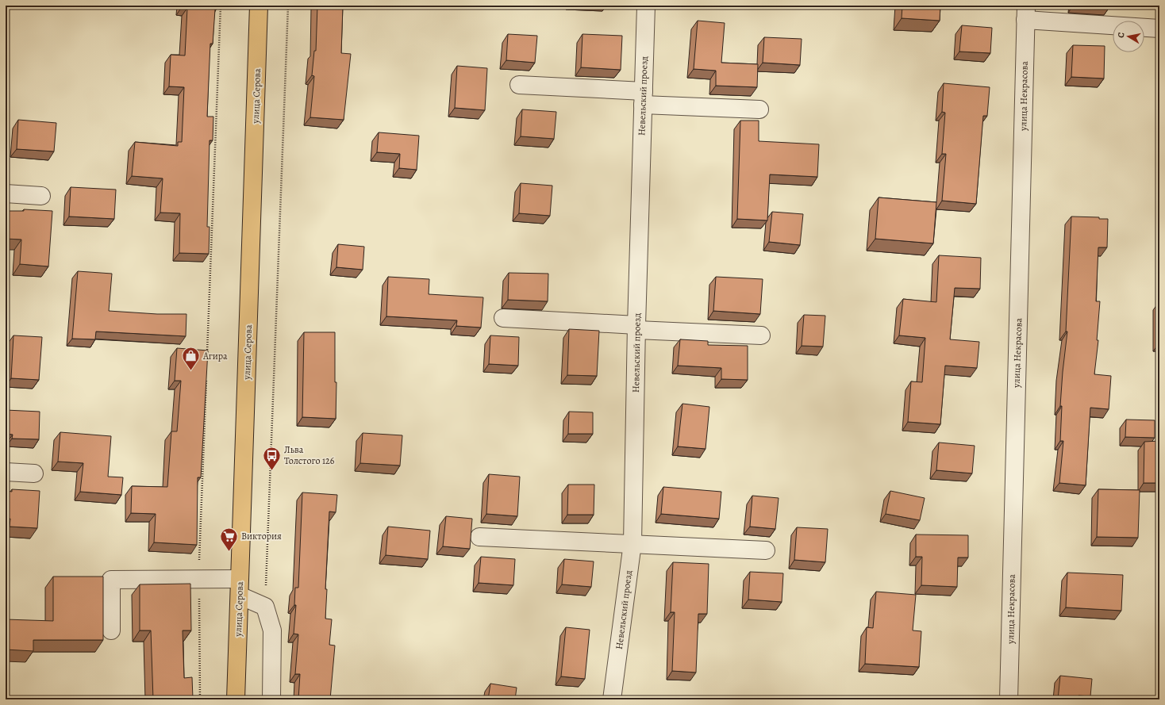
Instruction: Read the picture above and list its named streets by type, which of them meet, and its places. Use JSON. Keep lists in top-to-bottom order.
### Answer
{
  "streets": {
    "main road": ["улица Серова"],
    "street": ["Невельский проезд", "улица Некрасова"]
  },
  "places": {
    "shop": ["Агира"],
    "bus stop": ["Льва Толстого 126"],
    "supermarket": ["Виктория"]
  },
  "north": "left"
}
